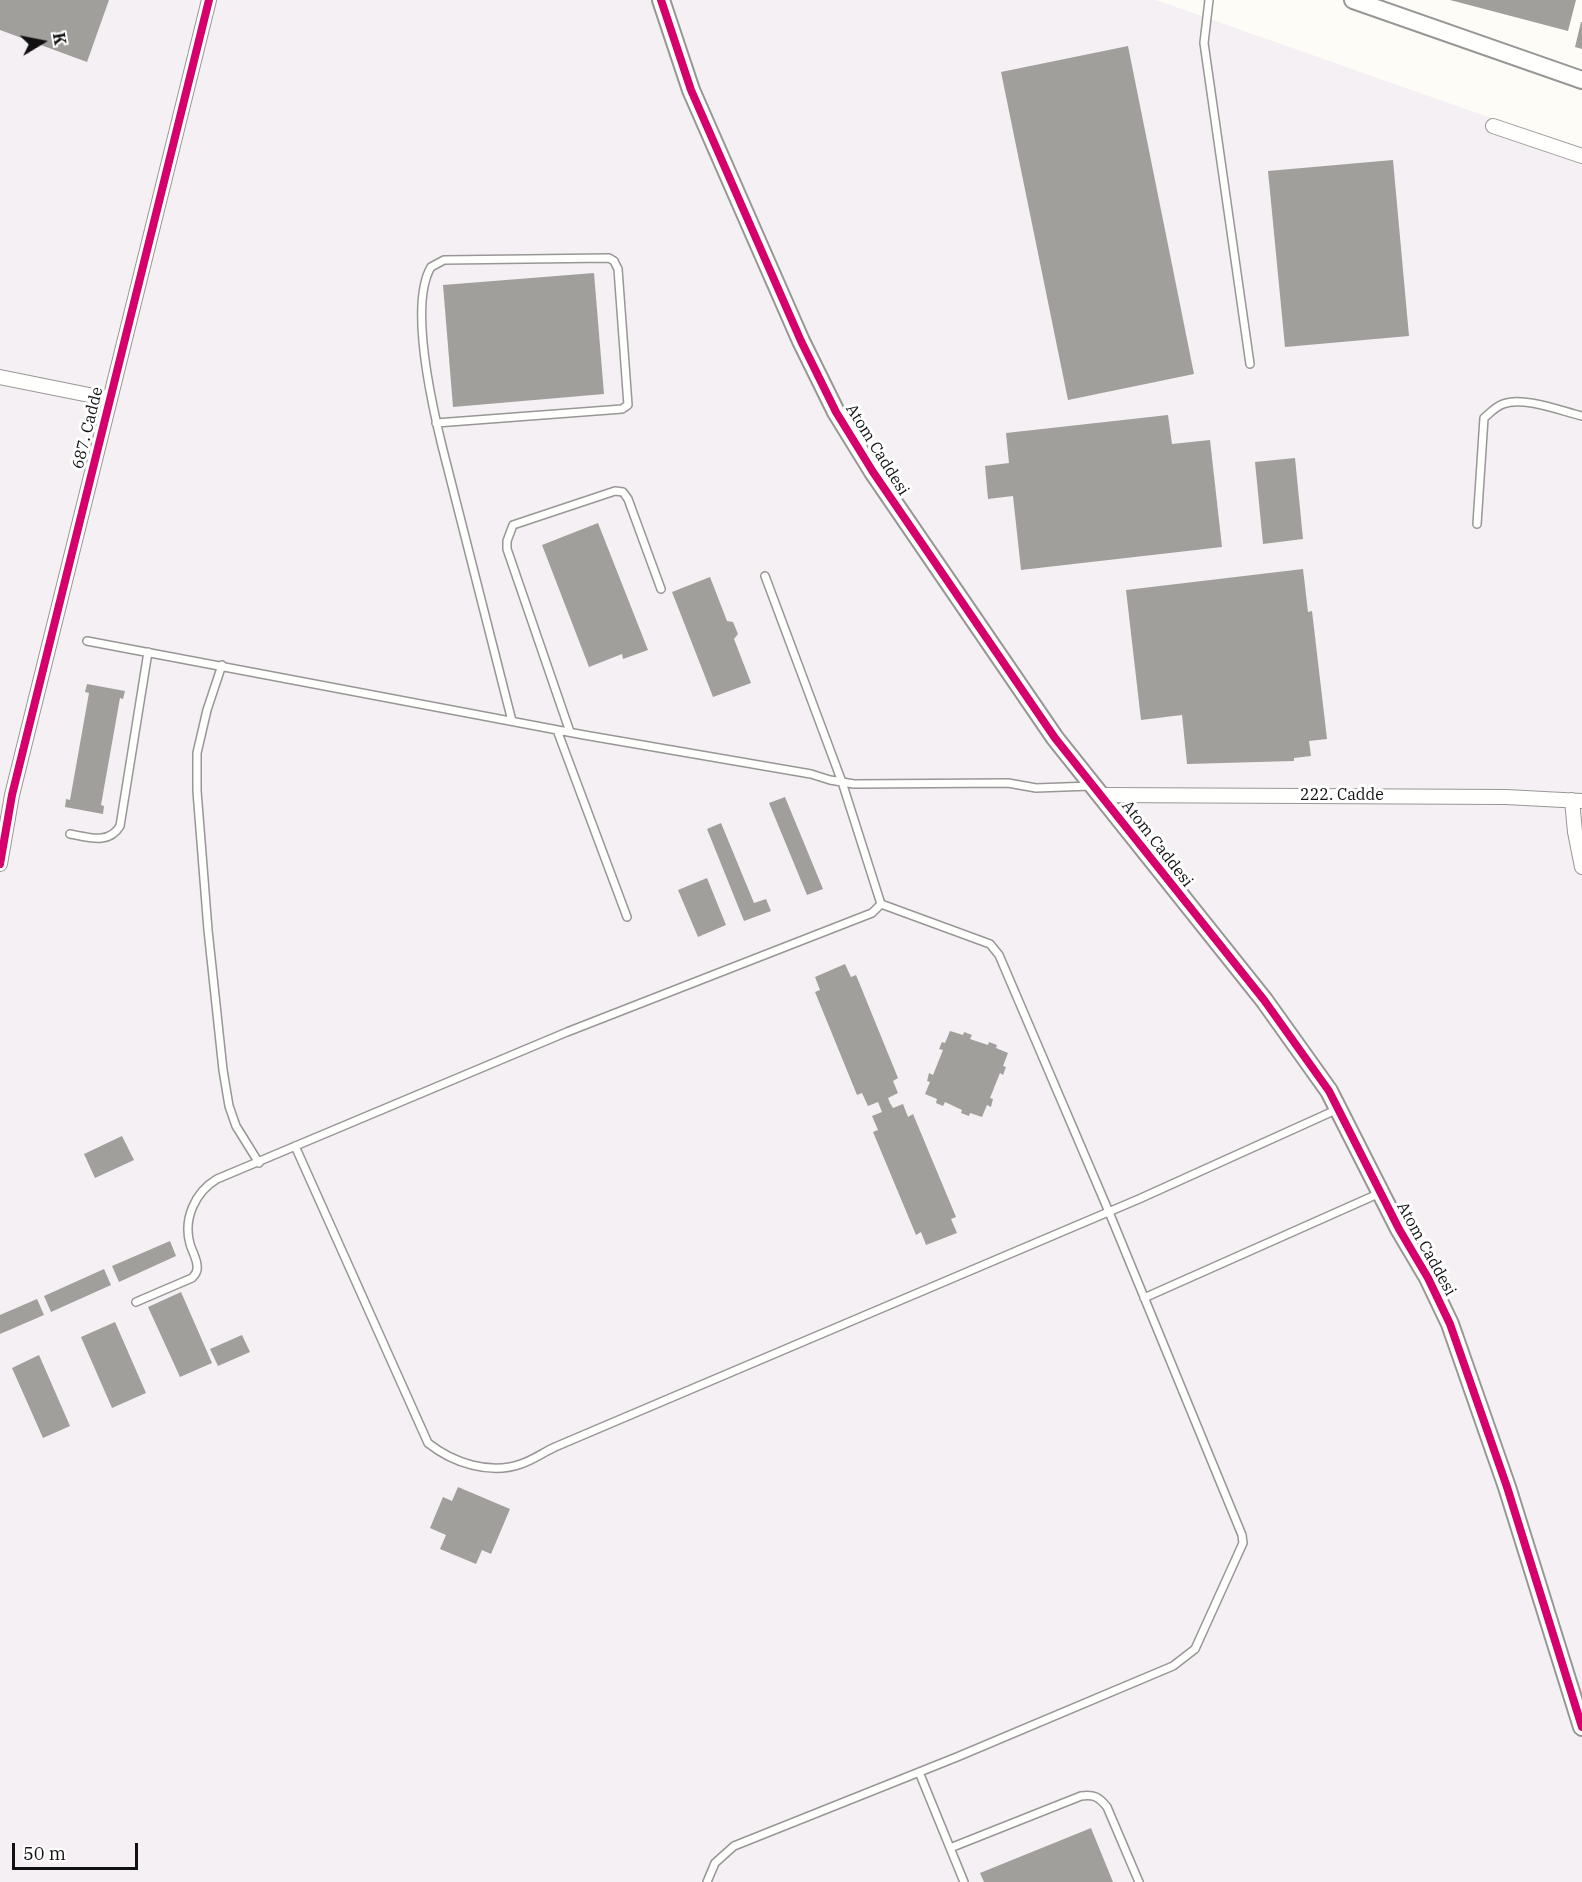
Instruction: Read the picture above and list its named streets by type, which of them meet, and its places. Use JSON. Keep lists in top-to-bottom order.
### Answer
{
  "streets": {
    "street": ["687. Cadde", "Atom Caddesi", "222. Cadde"]
  },
  "crossings": [
    ["Atom Caddesi", "222. Cadde"]
  ],
  "scale_bar": "50 m",
  "north": "right"
}
